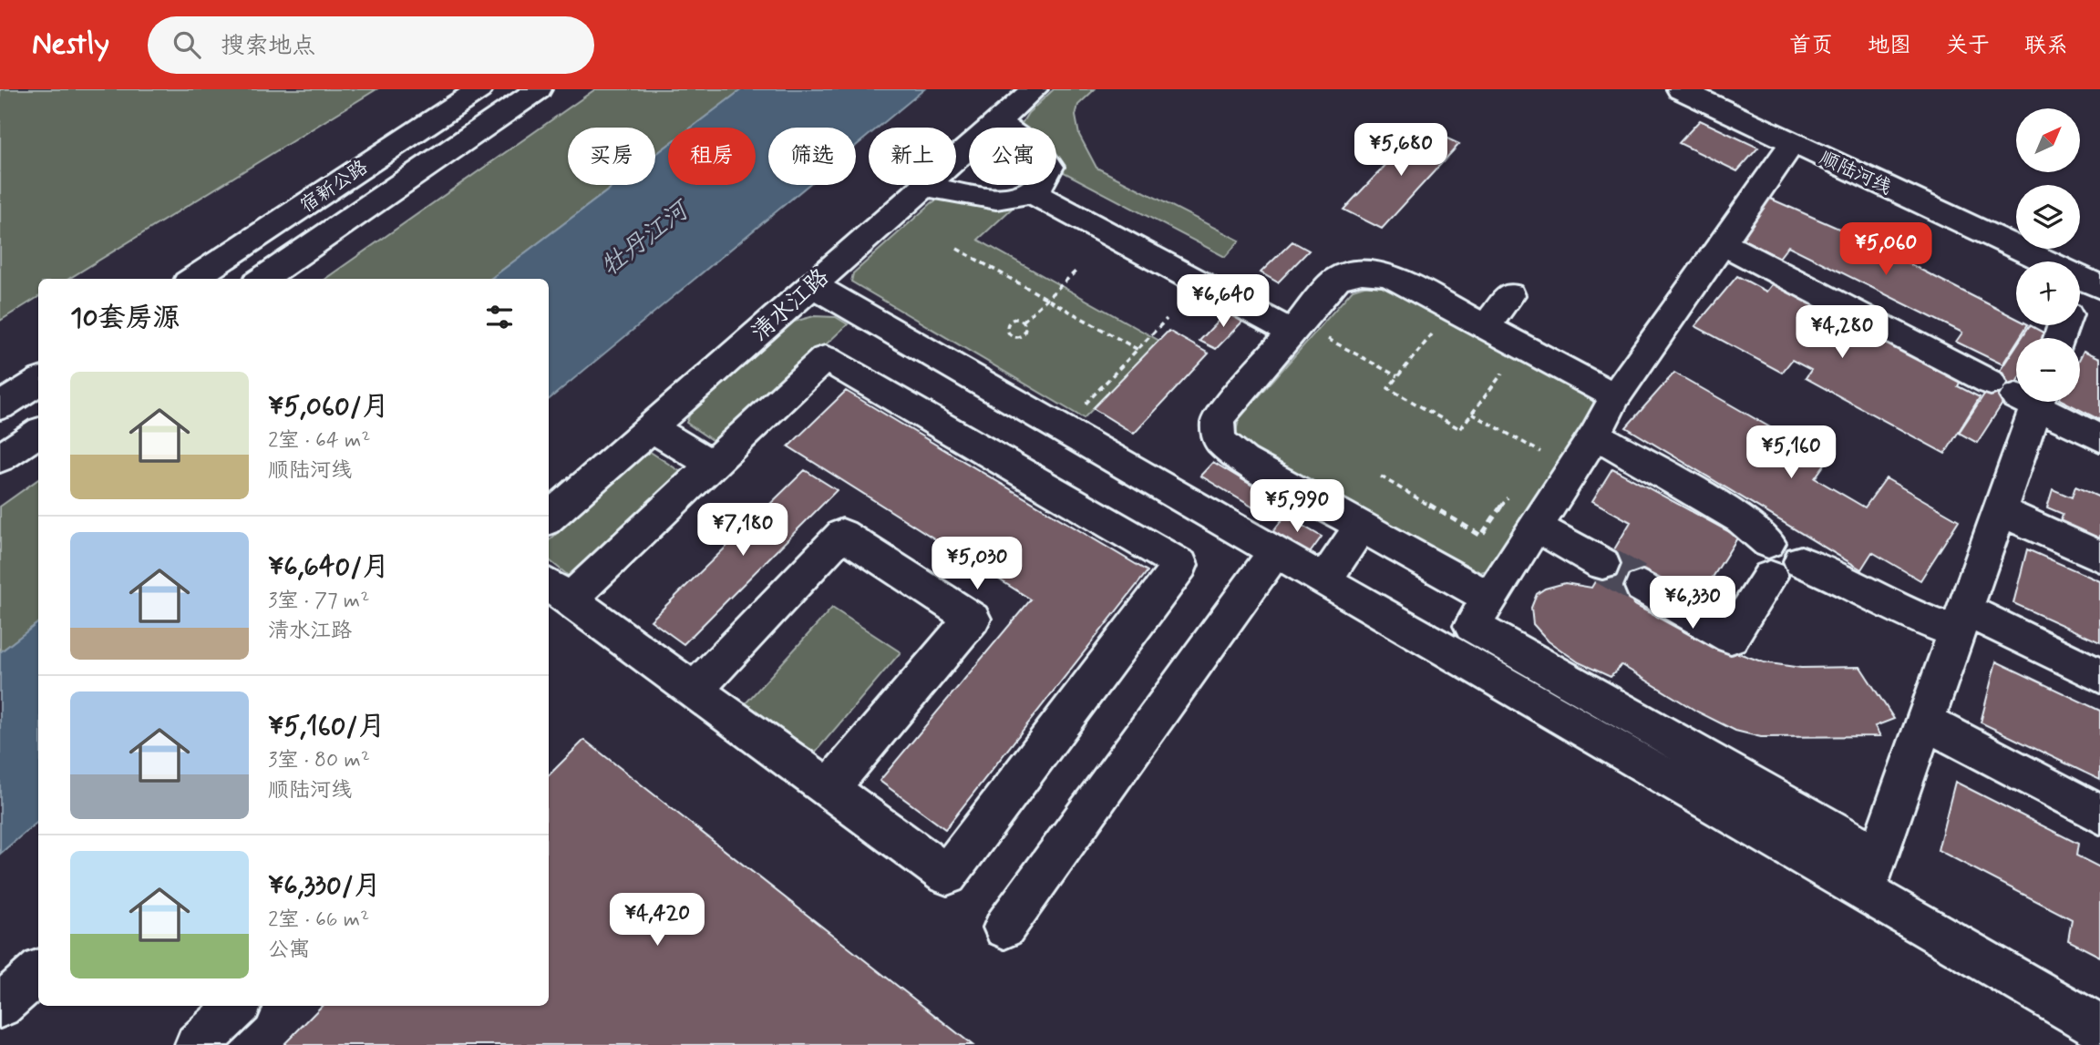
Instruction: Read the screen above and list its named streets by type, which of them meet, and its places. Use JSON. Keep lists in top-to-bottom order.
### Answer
{
  "streets": {
    "main road": ["顺陆河线", "宿新公路", "清水江路"]
  },
  "water": ["牡丹江河"],
  "north": "top right",
  "page": {
    "header": "Nestly",
    "search": "搜索地点",
    "nav": [
      "首页",
      "地图",
      "关于",
      "联系"
    ],
    "map_buttons": ["+", "−"],
    "price": [
      "¥5,680",
      "¥5,060",
      "¥6,640",
      "¥4,280",
      "¥5,160",
      "¥5,990",
      "¥7,180",
      "¥5,030",
      "¥6,330",
      "¥4,420"
    ],
    "chip": [
      "买房",
      "租房",
      "筛选",
      "新上",
      "公寓"
    ],
    "heading": "10套房源",
    "list": [
      {
        "name": "¥5,060/月",
        "note": "2室 · 64 m² · 顺陆河线"
      },
      {
        "name": "¥6,640/月",
        "note": "3室 · 77 m² · 清水江路"
      },
      {
        "name": "¥5,160/月",
        "note": "3室 · 80 m² · 顺陆河线"
      },
      {
        "name": "¥6,330/月",
        "note": "2室 · 66 m² · 公寓"
      }
    ]
  }
}
